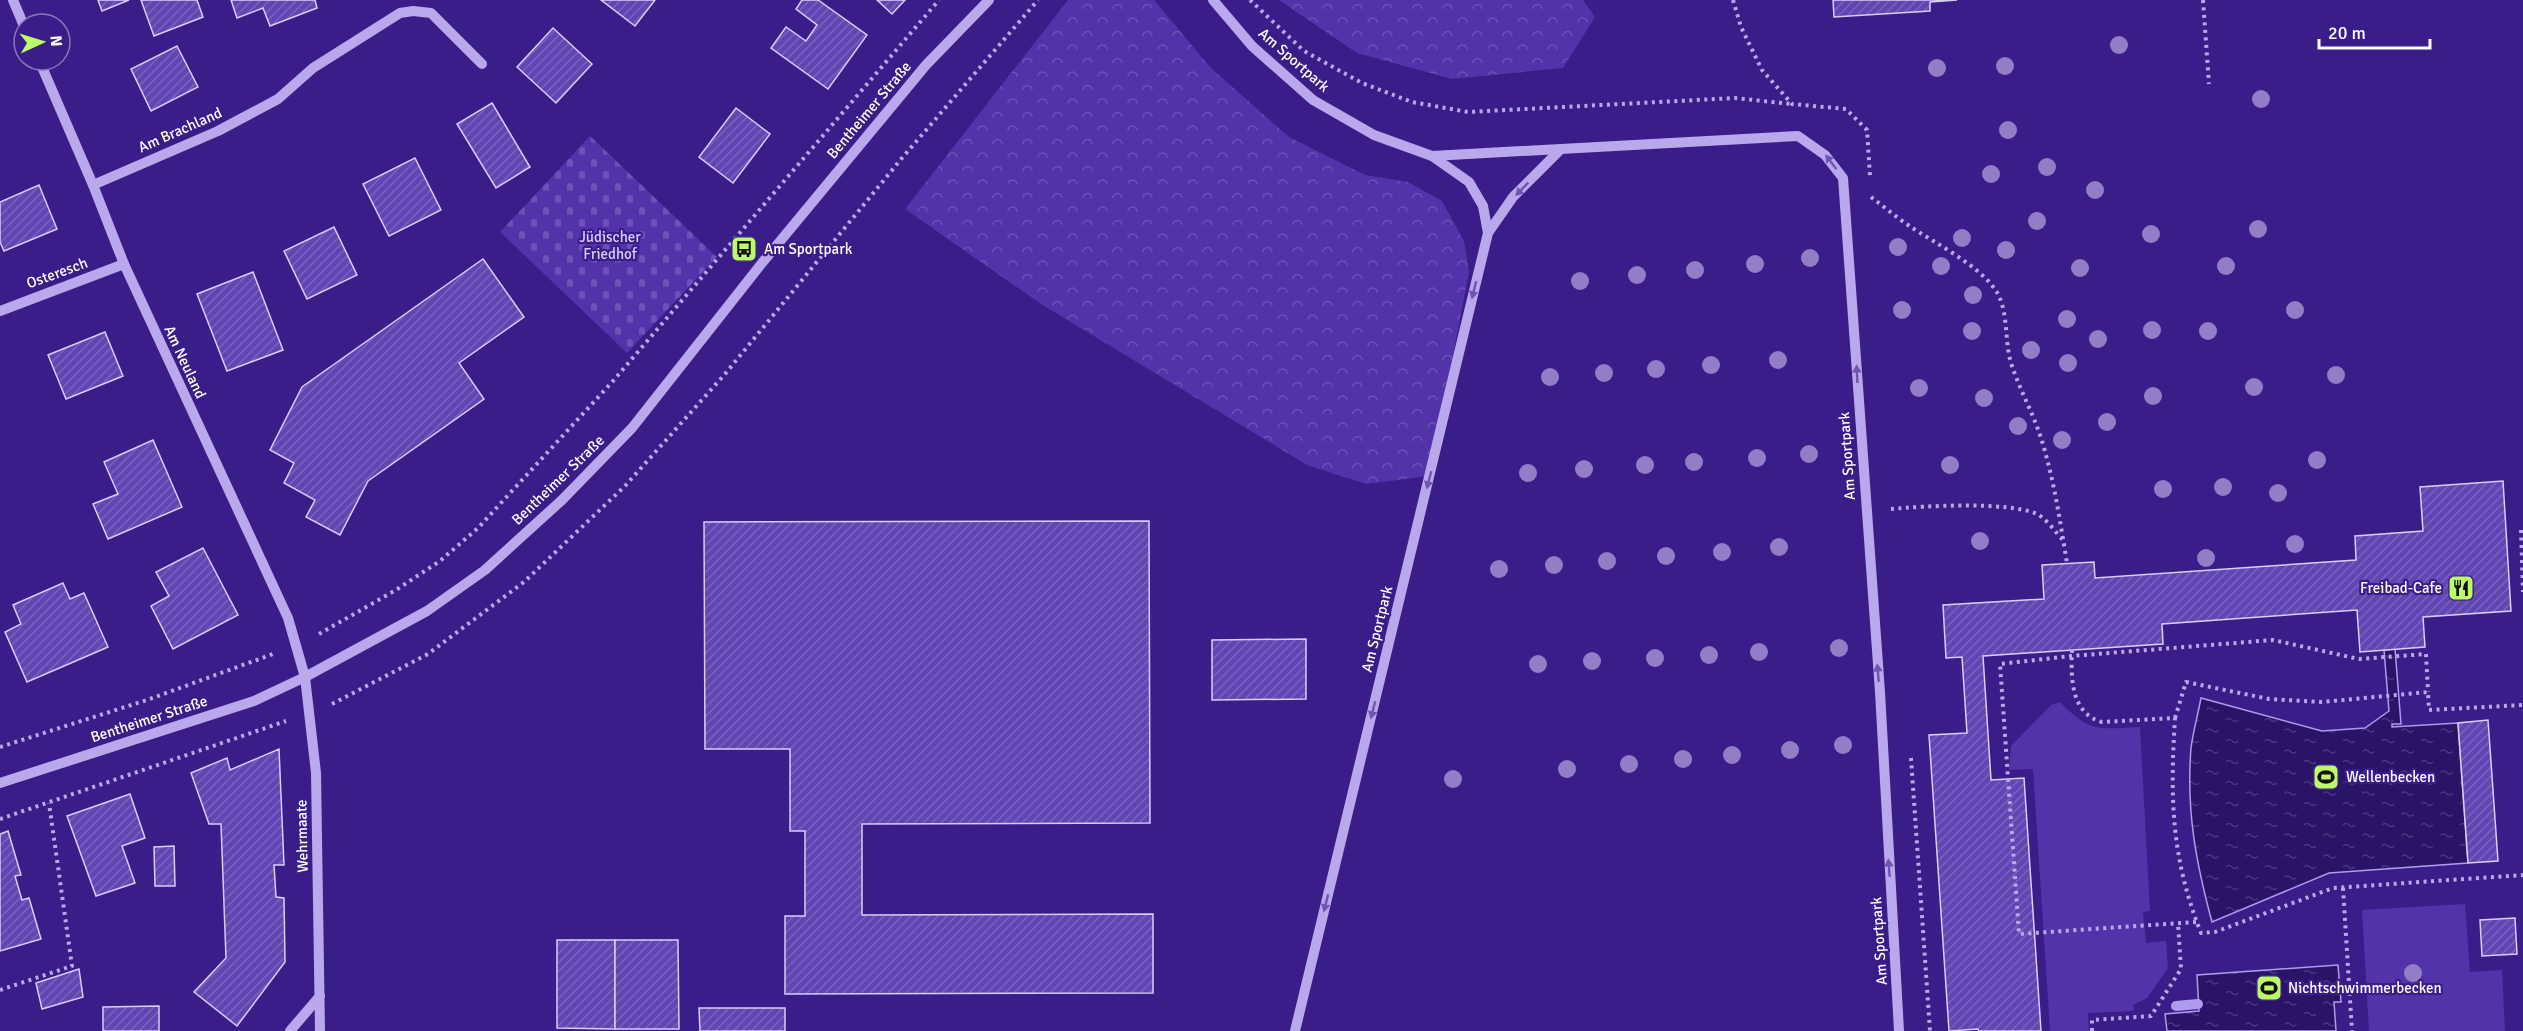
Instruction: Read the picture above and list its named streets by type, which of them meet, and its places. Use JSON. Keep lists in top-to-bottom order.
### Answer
{
  "streets": {
    "street": [
      "Am Sportpark",
      "Bentheimer Straße",
      "Am Brachland",
      "Osteresch",
      "Am Neuland",
      "Wehrmaate"
    ]
  },
  "crossings": [
    ["Bentheimer Straße", "Am Neuland"],
    ["Bentheimer Straße", "Wehrmaate"],
    ["Am Brachland", "Am Neuland"],
    ["Osteresch", "Am Neuland"],
    ["Am Neuland", "Wehrmaate"]
  ],
  "parks": ["Jüdischer Friedhof"],
  "places": {
    "bus stop": ["Am Sportpark"],
    "restaurant": ["Freibad-Cafe"],
    "sports": ["Wellenbecken", "Nichtschwimmerbecken"]
  },
  "scale_bar": "20 m",
  "north": "right"
}
